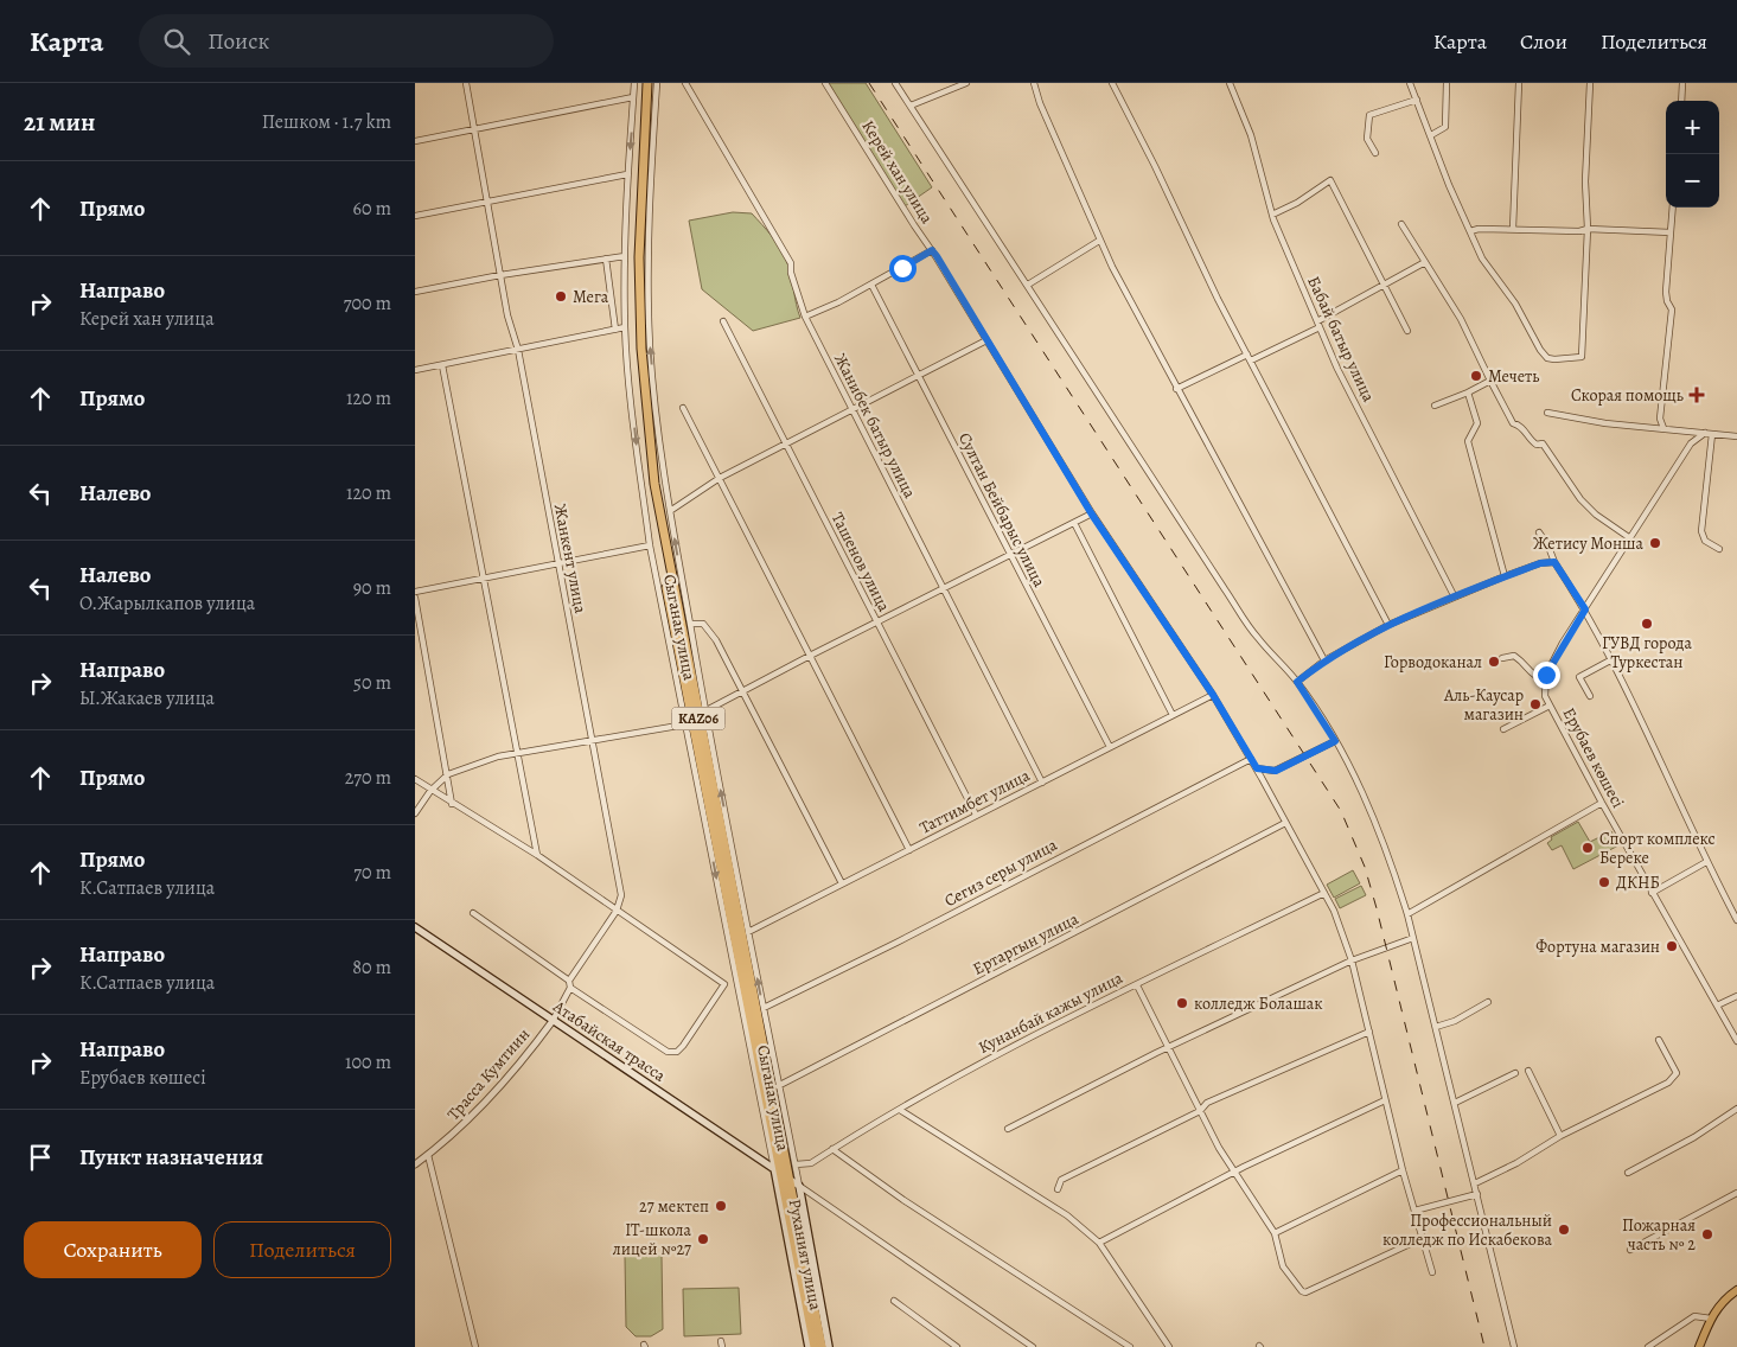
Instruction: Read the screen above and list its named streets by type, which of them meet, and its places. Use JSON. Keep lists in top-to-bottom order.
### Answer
{
  "streets": {
    "highway": ["KАZ06"],
    "main road": ["Атабайская трасса", "Руханият улица"],
    "street": [
      "Керей хан улица",
      "Бабай батыр улица",
      "Жанибек батыр улица",
      "Султан Бейбарыс улица",
      "Жанкент улица",
      "Ташенов улица",
      "Сыганак улица",
      "Ерубаев көшесі",
      "Таттимбет улица",
      "Сегиз серы улица",
      "Ертаргын улица",
      "Кунанбай кажы улица",
      "Трасса Кумтиин"
    ]
  },
  "crossings": [
    ["Керей хан улица", "Таттимбет улица"],
    ["Керей хан улица", "Сегиз серы улица"],
    ["Керей хан улица", "Ертаргын улица"],
    ["Керей хан улица", "Кунанбай кажы улица"],
    ["Жанибек батыр улица", "Таттимбет улица"],
    ["Султан Бейбарыс улица", "Таттимбет улица"],
    ["Ташенов улица", "Таттимбет улица"],
    ["Сыганак улица", "KАZ06"],
    ["Сыганак улица", "Атабайская трасса"],
    ["Сыганак улица", "Руханият улица"],
    ["KАZ06", "Атабайская трасса"],
    ["KАZ06", "Руханият улица"],
    ["Атабайская трасса", "Трасса Кумтиин"],
    ["Атабайская трасса", "Руханият улица"]
  ],
  "places": {
    "other": [
      "Мега",
      "Мечеть",
      "Жетису Монша",
      "ГУВД города Туркестан",
      "Горводоканал",
      "Аль-Каусар магазин",
      "Спорт комплекс Береке",
      "ДКНБ",
      "Фортуна магазин",
      "колледж Болашак",
      "27 мектеп",
      "Профессиональный колледж по Искабекова",
      "Пожарная часть № 2",
      "IT-школа лицей №27"
    ],
    "health": ["Скорая помощь"]
  },
  "page": {
    "header": "Карта",
    "search": "Поиск",
    "nav": ["Карта", "Слои", "Поделиться"],
    "heading": ["21 мин", "Пешком · 1.7 km"],
    "map_buttons": ["+", "−"],
    "list": [
      ["Прямо", "60 m"],
      ["Направо", "Керей хан улица", "700 m"],
      ["Прямо", "120 m"],
      ["Налево", "120 m"],
      ["Налево", "О.Жарылкапов улица", "90 m"],
      ["Направо", "Ы.Жакаев улица", "50 m"],
      ["Прямо", "270 m"],
      ["Прямо", "К.Сатпаев улица", "70 m"],
      ["Направо", "К.Сатпаев улица", "80 m"],
      ["Направо", "Ерубаев көшесі", "100 m"],
      "Пункт назначения"
    ],
    "buttons": ["Сохранить", "Поделиться"]
  }
}
